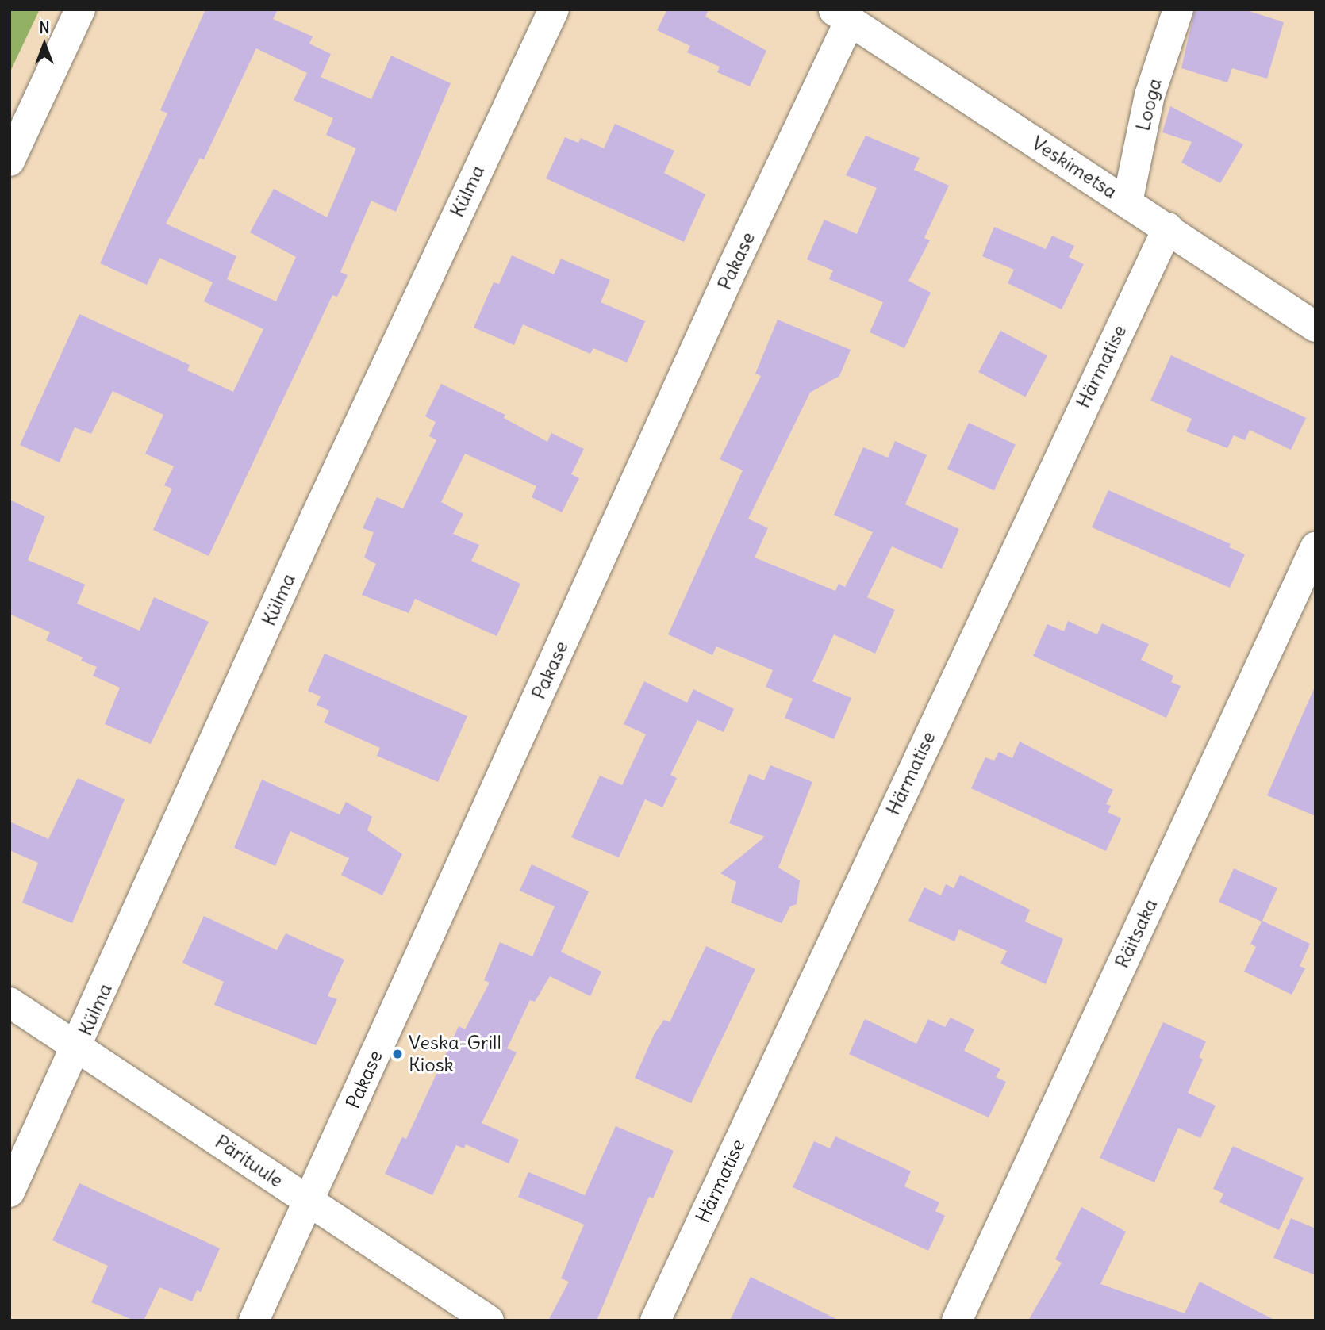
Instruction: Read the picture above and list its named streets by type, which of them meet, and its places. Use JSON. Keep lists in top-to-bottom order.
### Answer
{
  "streets": {
    "street": [
      "Looga",
      "Veskimetsa",
      "Külma",
      "Pakase",
      "Härmatise",
      "Räitsaka",
      "Pärituule"
    ]
  },
  "crossings": [
    ["Looga", "Veskimetsa"],
    ["Veskimetsa", "Pakase"],
    ["Veskimetsa", "Härmatise"],
    ["Külma", "Pärituule"],
    ["Pakase", "Pärituule"]
  ],
  "places": ["Veska-Grill Kiosk"],
  "north": "top"
}
